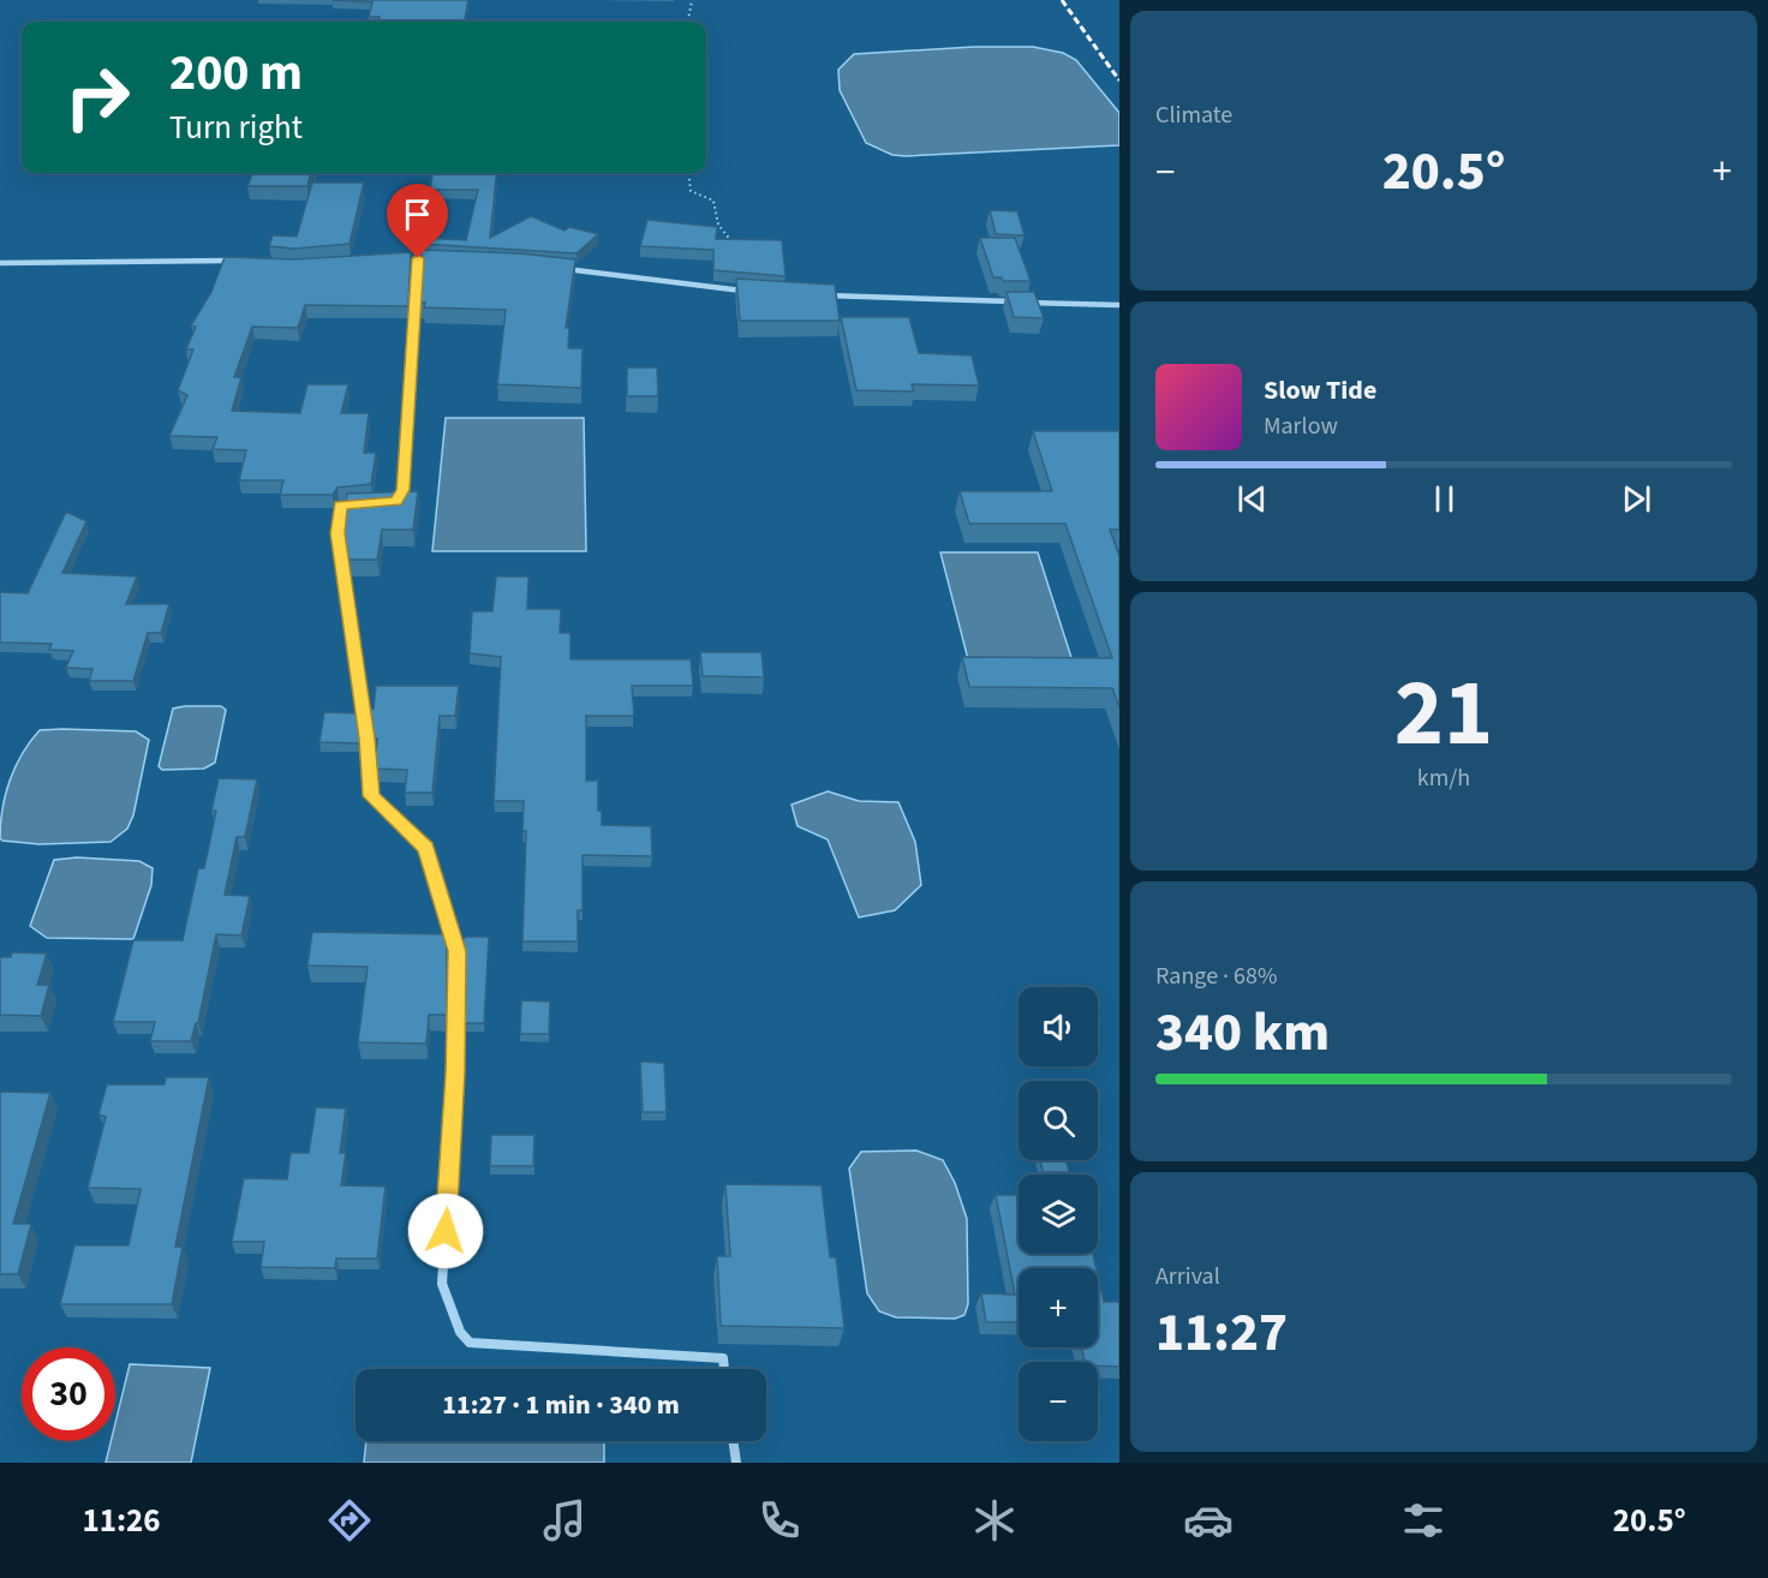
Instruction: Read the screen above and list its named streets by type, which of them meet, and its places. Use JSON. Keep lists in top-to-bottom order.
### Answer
{
  "page": {
    "tile": [
      "Climate",
      ["21", "km/h"],
      ["Range · 68%", "340 km"],
      ["Arrival", "11:27"]
    ],
    "turn": ["200 m", "Turn right"],
    "heat": ["−", "20.5°", "+"],
    "song": ["Slow Tide", "Marlow"],
    "map_buttons": ["+", "−"],
    "limit": "30",
    "trip": "11:27 · 1 min · 340 m",
    "tabs": ["11:26", "20.5°"]
  }
}
